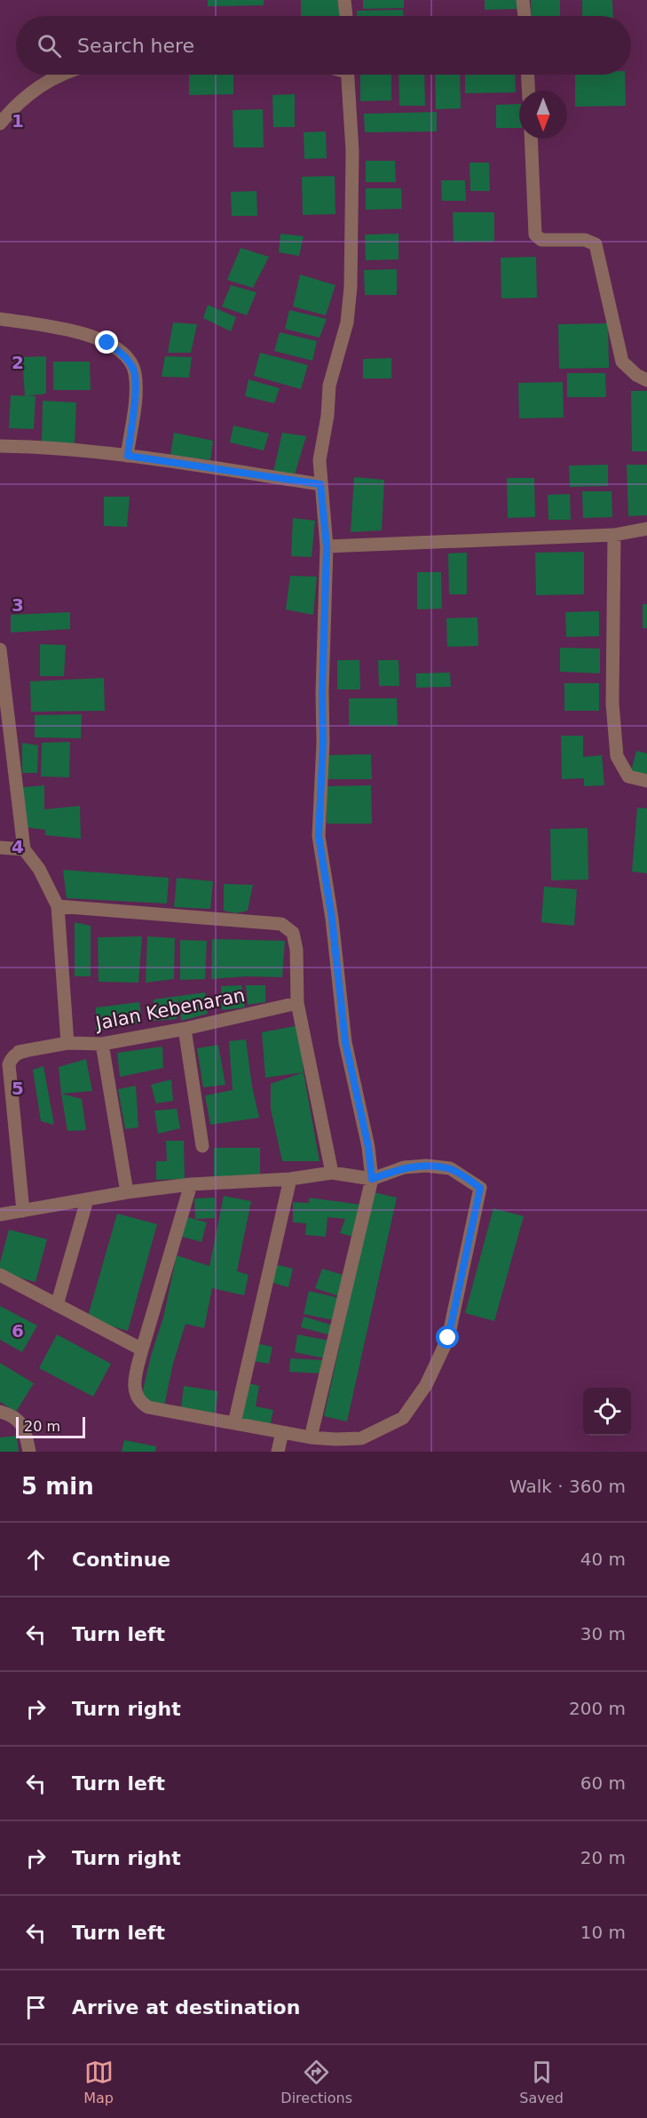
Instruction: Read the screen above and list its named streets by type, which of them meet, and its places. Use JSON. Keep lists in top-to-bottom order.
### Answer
{
  "streets": {
    "street": ["Jalan Kebenaran"]
  },
  "scale_bar": "20 m",
  "north": "bottom",
  "page": {
    "search": "Search here",
    "scale": "20 m",
    "heading": ["5 min", "Walk · 360 m"],
    "list": [
      ["Continue", "40 m"],
      ["Turn left", "30 m"],
      ["Turn right", "200 m"],
      ["Turn left", "60 m"],
      ["Turn right", "20 m"],
      ["Turn left", "10 m"],
      "Arrive at destination"
    ],
    "nav": ["Map", "Directions", "Saved"]
  },
  "grid": {
    "rows": [
      "1",
      "2",
      "3",
      "4",
      "5",
      "6"
    ]
  }
}
